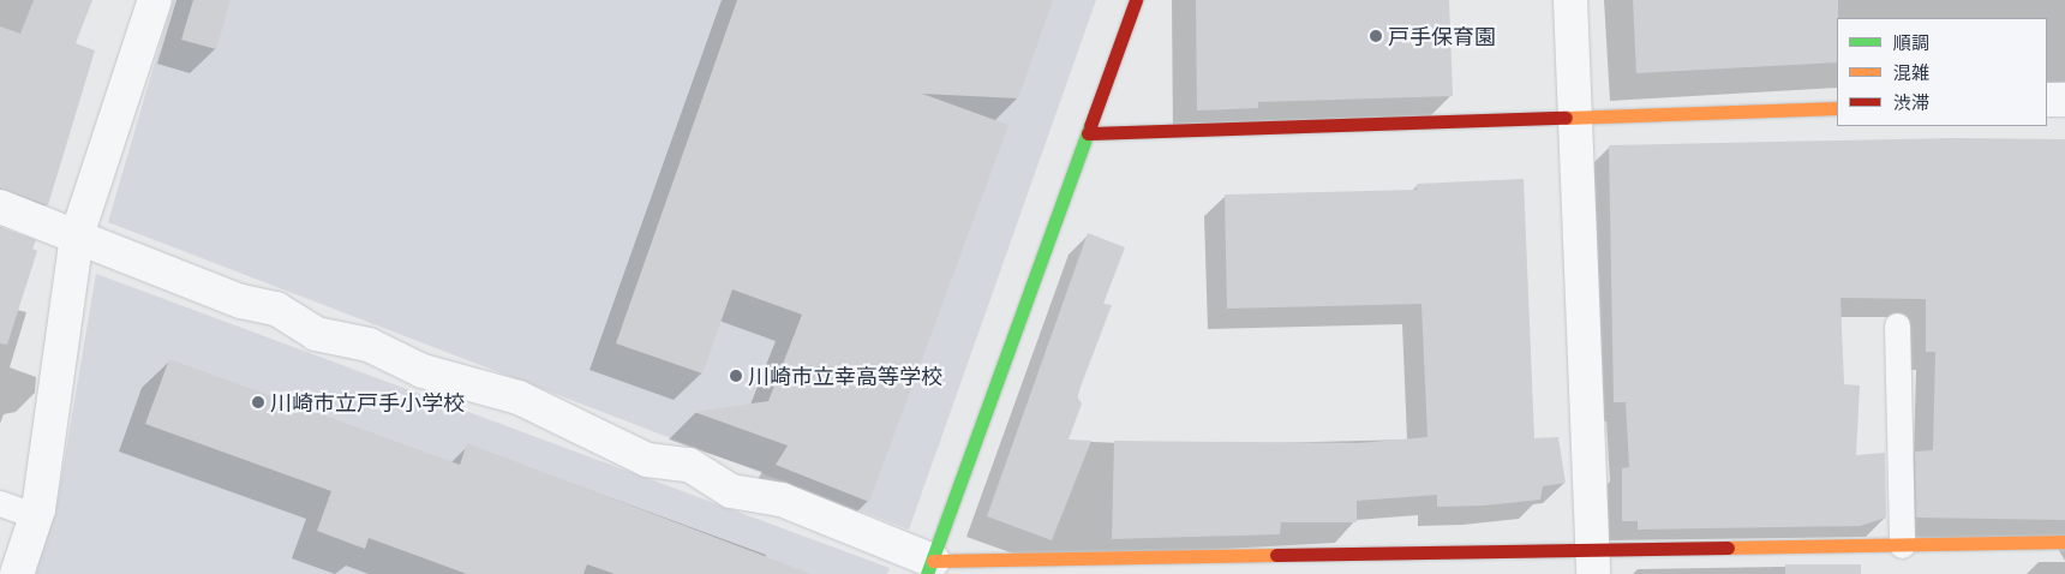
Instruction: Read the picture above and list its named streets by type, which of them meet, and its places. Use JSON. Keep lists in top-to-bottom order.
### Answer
{
  "places": ["戸手保育園", "川崎市立幸高等学校", "川崎市立戸手小学校"],
  "legend": ["順調", "混雑", "渋滞"]
}
